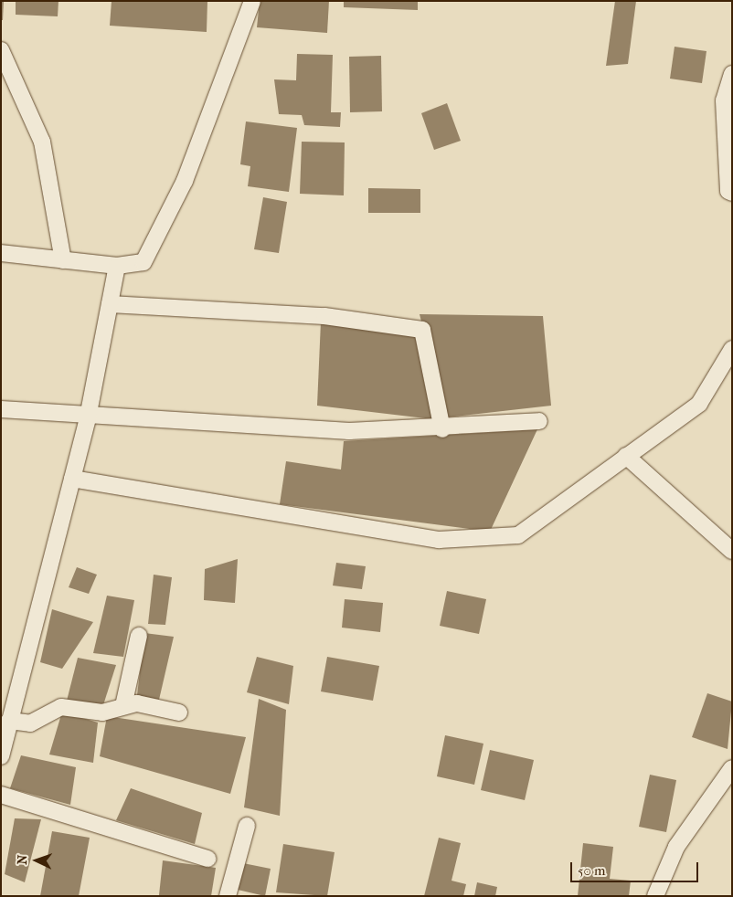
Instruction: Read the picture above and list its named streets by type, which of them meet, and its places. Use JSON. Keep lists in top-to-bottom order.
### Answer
{
  "scale_bar": "50 m",
  "north": "left"
}
